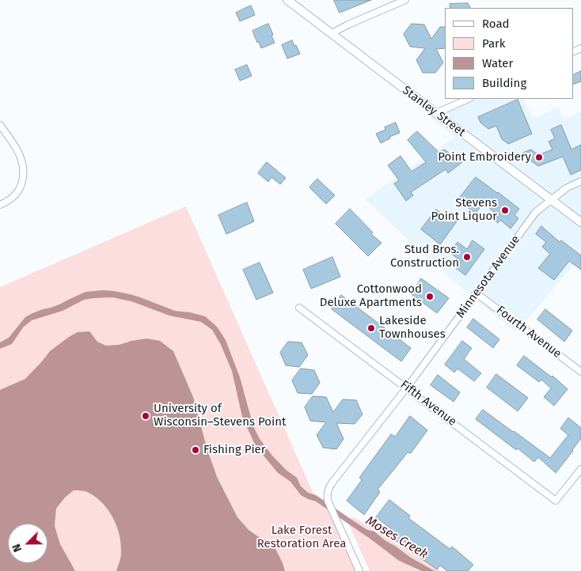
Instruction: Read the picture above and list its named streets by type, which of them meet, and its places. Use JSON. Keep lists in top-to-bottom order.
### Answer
{
  "streets": {
    "street": [
      "Stanley Street",
      "Minnesota Avenue",
      "Fourth Avenue",
      "Fifth Avenue"
    ]
  },
  "crossings": [
    ["Stanley Street", "Minnesota Avenue"],
    ["Minnesota Avenue", "Fourth Avenue"],
    ["Minnesota Avenue", "Fifth Avenue"]
  ],
  "water": ["Moses Creek"],
  "parks": ["Lake Forest Restoration Area"],
  "places": [
    "Point Embroidery",
    "Stevens Point Liquor",
    "Stud Bros. Construction",
    "Cottonwood Deluxe Apartments",
    "Lakeside Townhouses",
    "University of Wisconsin–Stevens Point",
    "Fishing Pier"
  ],
  "legend": [
    "Road",
    "Park",
    "Water",
    "Building"
  ],
  "north": "bottom left"
}
